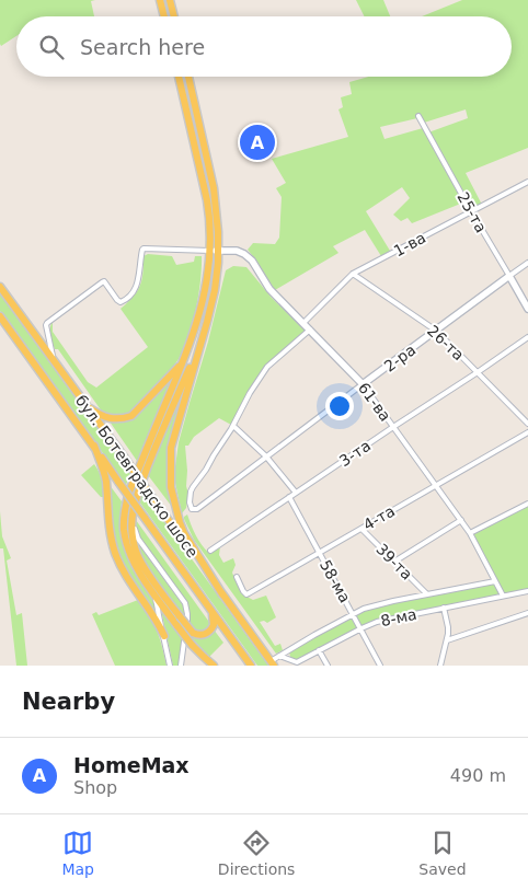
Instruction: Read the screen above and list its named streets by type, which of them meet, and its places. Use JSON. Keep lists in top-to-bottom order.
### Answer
{
  "streets": {
    "main road": ["бул. Ботевградско шосе"],
    "street": [
      "25-та",
      "1-ва",
      "26-та",
      "2-ра",
      "61-ва",
      "3-та",
      "4-та",
      "39-та",
      "58-ма",
      "8-ма"
    ]
  },
  "crossings": [
    ["25-та", "1-ва"],
    ["25-та", "2-ра"],
    ["1-ва", "26-та"],
    ["1-ва", "61-ва"],
    ["26-та", "2-ра"],
    ["26-та", "3-та"],
    ["2-ра", "61-ва"],
    ["61-ва", "3-та"],
    ["61-ва", "4-та"],
    ["61-ва", "8-ма"],
    ["3-та", "58-ма"],
    ["бул. Ботевградско шосе", "8-ма"],
    ["4-та", "39-та"],
    ["4-та", "58-ма"],
    ["39-та", "8-ма"],
    ["58-ма", "8-ма"]
  ],
  "page": {
    "search": "Search here",
    "pins": "A",
    "heading": "Nearby",
    "list": [
      {
        "mark": "A",
        "name": "HomeMax",
        "note": "Shop",
        "value": "490 m"
      }
    ],
    "nav": ["Map", "Directions", "Saved"]
  }
}
